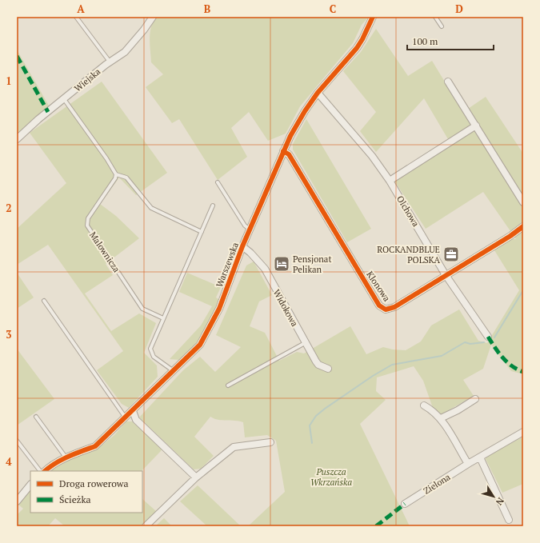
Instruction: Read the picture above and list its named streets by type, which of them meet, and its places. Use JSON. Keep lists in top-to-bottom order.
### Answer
{
  "streets": {
    "street": [
      "Wiejska",
      "Olchowa",
      "Warszewska",
      "Klonowa",
      "Widokowa",
      "Zielona"
    ],
    "lane": ["Malownicza"]
  },
  "crossings": [
    ["Olchowa", "Warszewska"],
    ["Olchowa", "Klonowa"],
    ["Warszewska", "Klonowa"],
    ["Warszewska", "Widokowa"]
  ],
  "parks": ["Puszcza Wkrzańska"],
  "places": {
    "office": ["ROCKANDBLUE POLSKA"],
    "hotel": ["Pensjonat Pelikan"]
  },
  "legend": ["Droga rowerowa", "Ścieżka"],
  "scale_bar": "100 m",
  "north": "bottom right",
  "grid": {
    "columns": [
      "A",
      "B",
      "C",
      "D"
    ],
    "rows": [
      "1",
      "2",
      "3",
      "4"
    ]
  }
}
